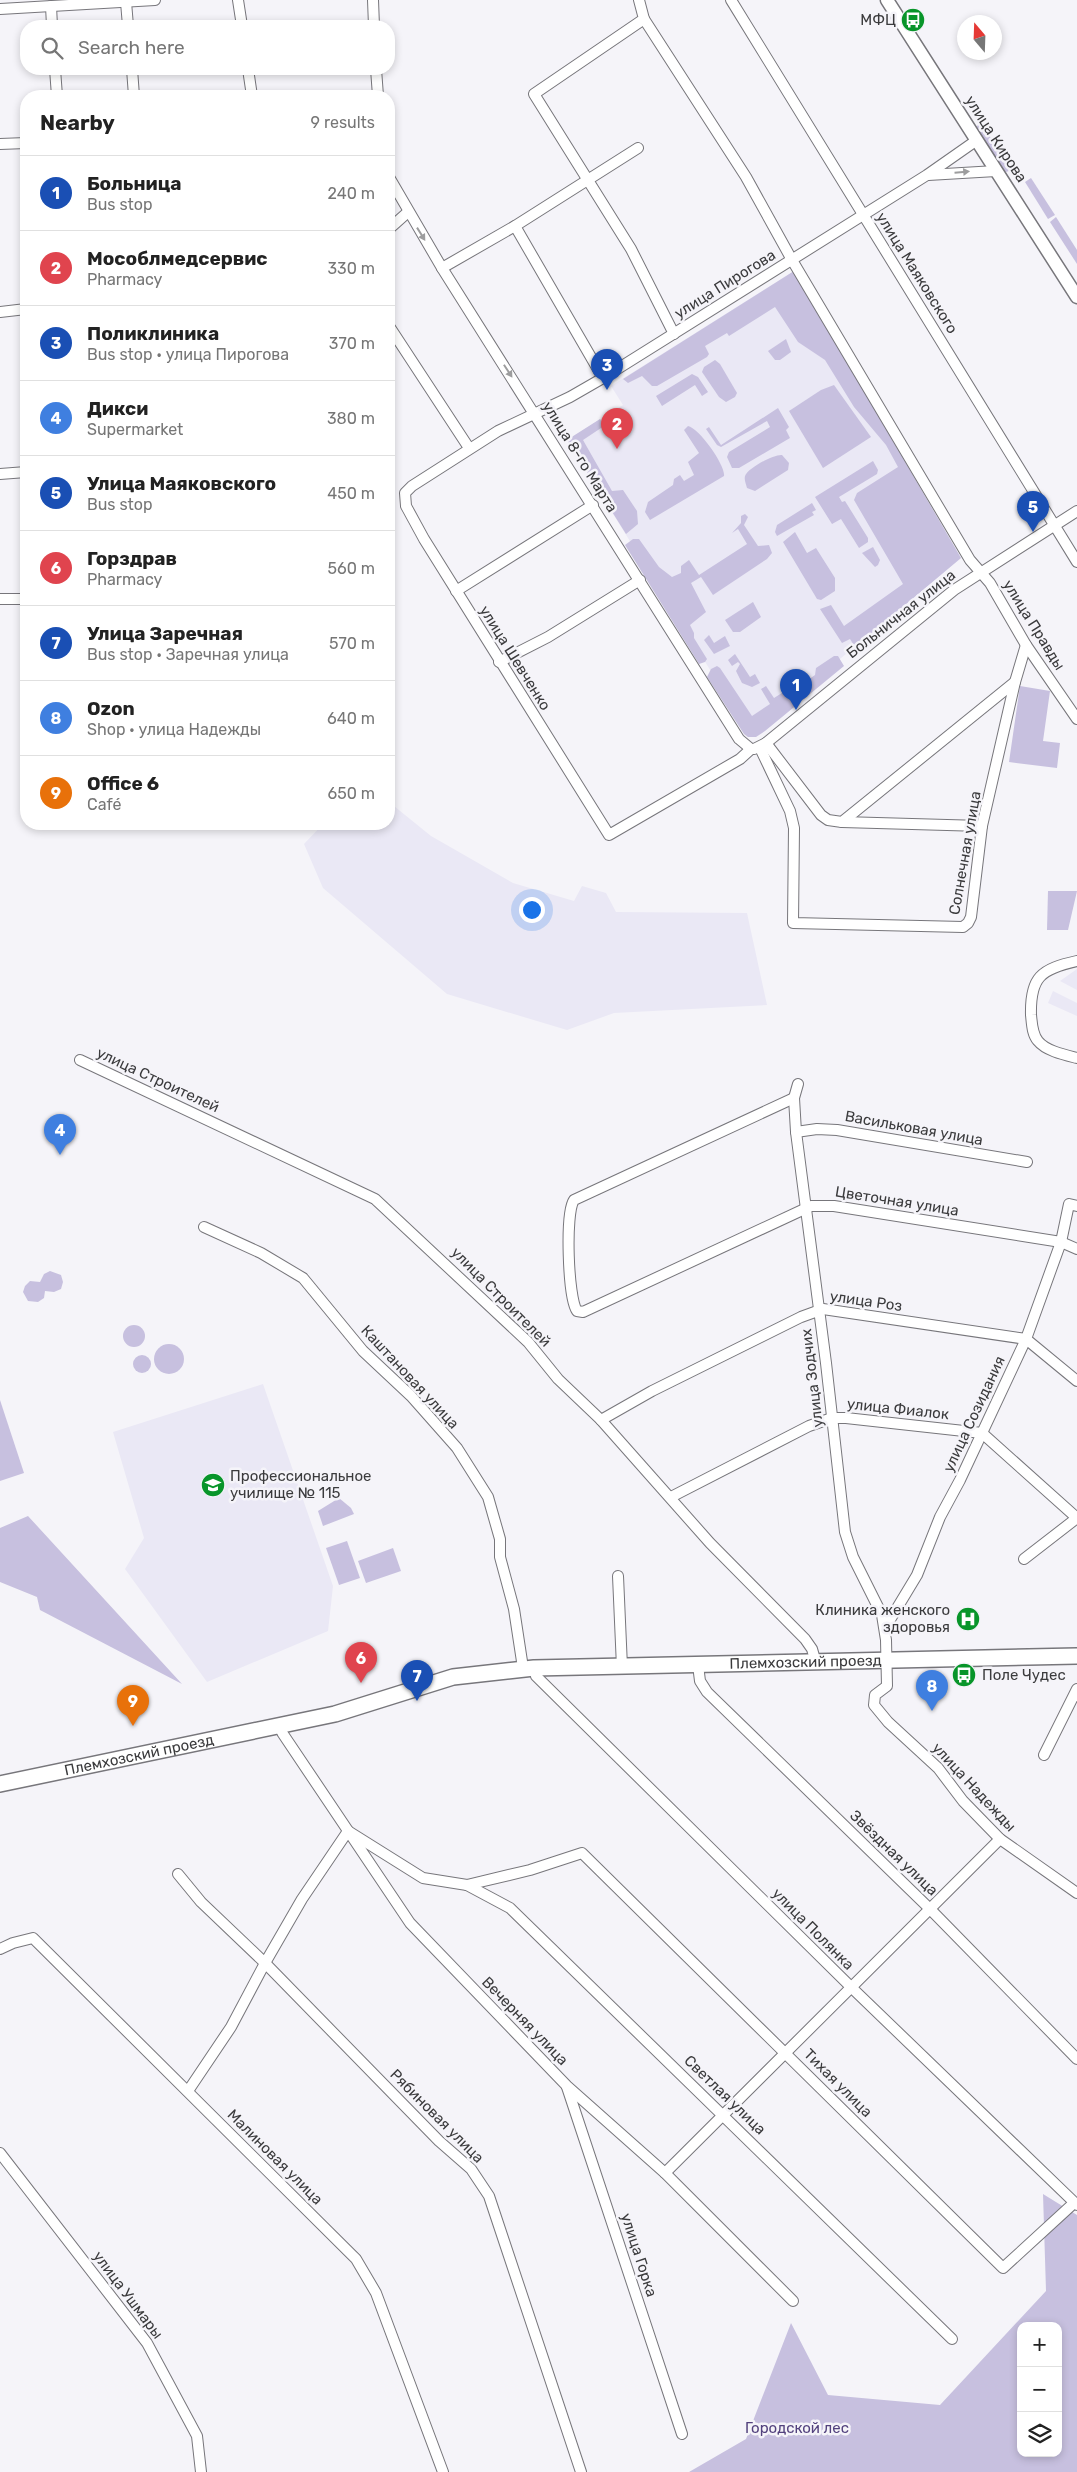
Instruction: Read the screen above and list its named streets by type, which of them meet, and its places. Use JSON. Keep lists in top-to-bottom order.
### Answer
{
  "streets": {
    "main road": ["Племхозский проезд"],
    "street": [
      "улица Кирова",
      "улица Маяковского",
      "улица Пирогова",
      "улица 8-го Марта",
      "Больничная улица",
      "улица Правды",
      "улица Шевченко",
      "Солнечная улица",
      "улица Строителей",
      "Васильковая улица",
      "Цветочная улица",
      "улица Роз",
      "Каштановая улица",
      "улица Зодчих",
      "улица Фиалок",
      "улица Созидания",
      "улица Надежды",
      "Звёздная улица",
      "улица Полянка",
      "Вечерняя улица",
      "Тихая улица",
      "Светлая улица",
      "Рябиновая улица",
      "Малиновая улица",
      "улица Горка",
      "улица Ушмары"
    ]
  },
  "crossings": [
    ["улица Кирова", "улица Пирогова"],
    ["улица Маяковского", "улица Пирогова"],
    ["улица Маяковского", "Больничная улица"],
    ["улица Пирогова", "улица 8-го Марта"],
    ["улица Пирогова", "улица Правды"],
    ["улица Пирогова", "улица Шевченко"],
    ["улица 8-го Марта", "Больничная улица"],
    ["улица 8-го Марта", "Солнечная улица"],
    ["Больничная улица", "улица Правды"],
    ["Больничная улица", "улица Шевченко"],
    ["Больничная улица", "Солнечная улица"],
    ["улица Правды", "Солнечная улица"],
    ["улица Строителей", "улица Роз"],
    ["улица Строителей", "улица Фиалок"],
    ["улица Строителей", "Племхозский проезд"],
    ["Васильковая улица", "улица Зодчих"],
    ["Цветочная улица", "улица Зодчих"],
    ["Цветочная улица", "улица Созидания"],
    ["улица Роз", "улица Зодчих"],
    ["улица Роз", "улица Созидания"],
    ["Каштановая улица", "Племхозский проезд"],
    ["Каштановая улица", "улица Полянка"],
    ["улица Зодчих", "улица Фиалок"],
    ["улица Зодчих", "улица Созидания"],
    ["улица Зодчих", "Племхозский проезд"],
    ["улица Зодчих", "улица Надежды"],
    ["улица Фиалок", "улица Созидания"],
    ["Племхозский проезд", "улица Надежды"],
    ["Племхозский проезд", "Звёздная улица"],
    ["Племхозский проезд", "улица Полянка"],
    ["Племхозский проезд", "Вечерняя улица"],
    ["улица Полянка", "Тихая улица"],
    ["Вечерняя улица", "улица Горка"],
    ["Тихая улица", "Светлая улица"]
  ],
  "parks": ["Городской лес"],
  "places": {
    "bus stop": ["МФЦ", "Поле Чудес"],
    "school or university": ["Профессиональное училище № 115"],
    "hospital": ["Клиника женского здоровья"]
  },
  "north": "top",
  "page": {
    "search": "Search here",
    "heading": ["Nearby", "9 results"],
    "list": [
      {
        "mark": "1",
        "name": "Больница",
        "note": "Bus stop",
        "value": "240 m"
      },
      {
        "mark": "2",
        "name": "Мособлмедсервис",
        "note": "Pharmacy",
        "value": "330 m"
      },
      {
        "mark": "3",
        "name": "Поликлиника",
        "note": "Bus stop · улица Пирогова",
        "value": "370 m"
      },
      {
        "mark": "4",
        "name": "Дикси",
        "note": "Supermarket",
        "value": "380 m"
      },
      {
        "mark": "5",
        "name": "Улица Маяковского",
        "note": "Bus stop",
        "value": "450 m"
      },
      {
        "mark": "6",
        "name": "Горздрав",
        "note": "Pharmacy",
        "value": "560 m"
      },
      {
        "mark": "7",
        "name": "Улица Заречная",
        "note": "Bus stop · Заречная улица",
        "value": "570 m"
      },
      {
        "mark": "8",
        "name": "Ozon",
        "note": "Shop · улица Надежды",
        "value": "640 m"
      },
      {
        "mark": "9",
        "name": "Office 6",
        "note": "Café",
        "value": "650 m"
      }
    ],
    "pins": [
      "3",
      "2",
      "5",
      "1",
      "4",
      "6",
      "7",
      "8",
      "9"
    ],
    "map_buttons": ["+", "−"]
  }
}
